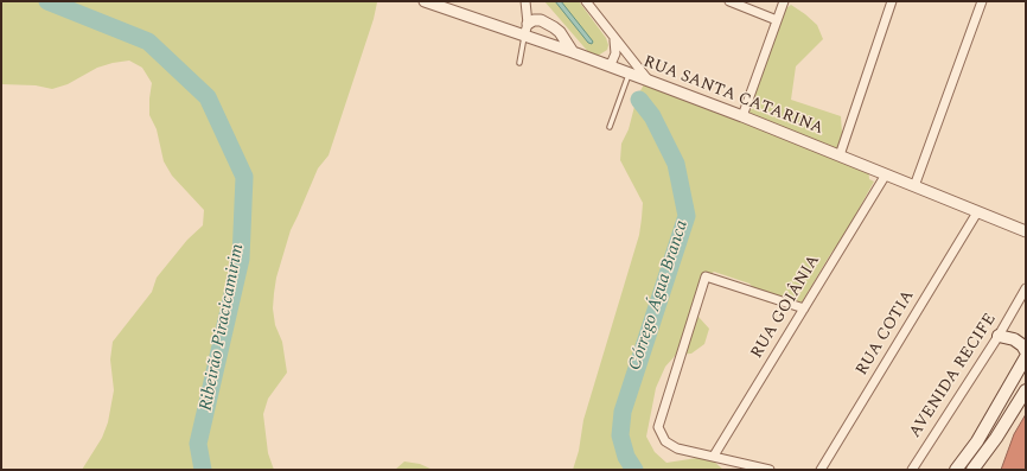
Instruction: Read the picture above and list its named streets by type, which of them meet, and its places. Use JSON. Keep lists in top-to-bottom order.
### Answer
{
  "streets": {
    "street": [
      "RUA SANTA CATARINA",
      "RUA GOIÂNIA",
      "RUA COTIA",
      "AVENIDA RECIFE"
    ]
  },
  "crossings": [
    ["RUA SANTA CATARINA", "RUA GOIÂNIA"],
    ["RUA SANTA CATARINA", "RUA COTIA"]
  ],
  "water": ["Córrego Água Branca", "Ribeirão Piracicamirim"]
}
